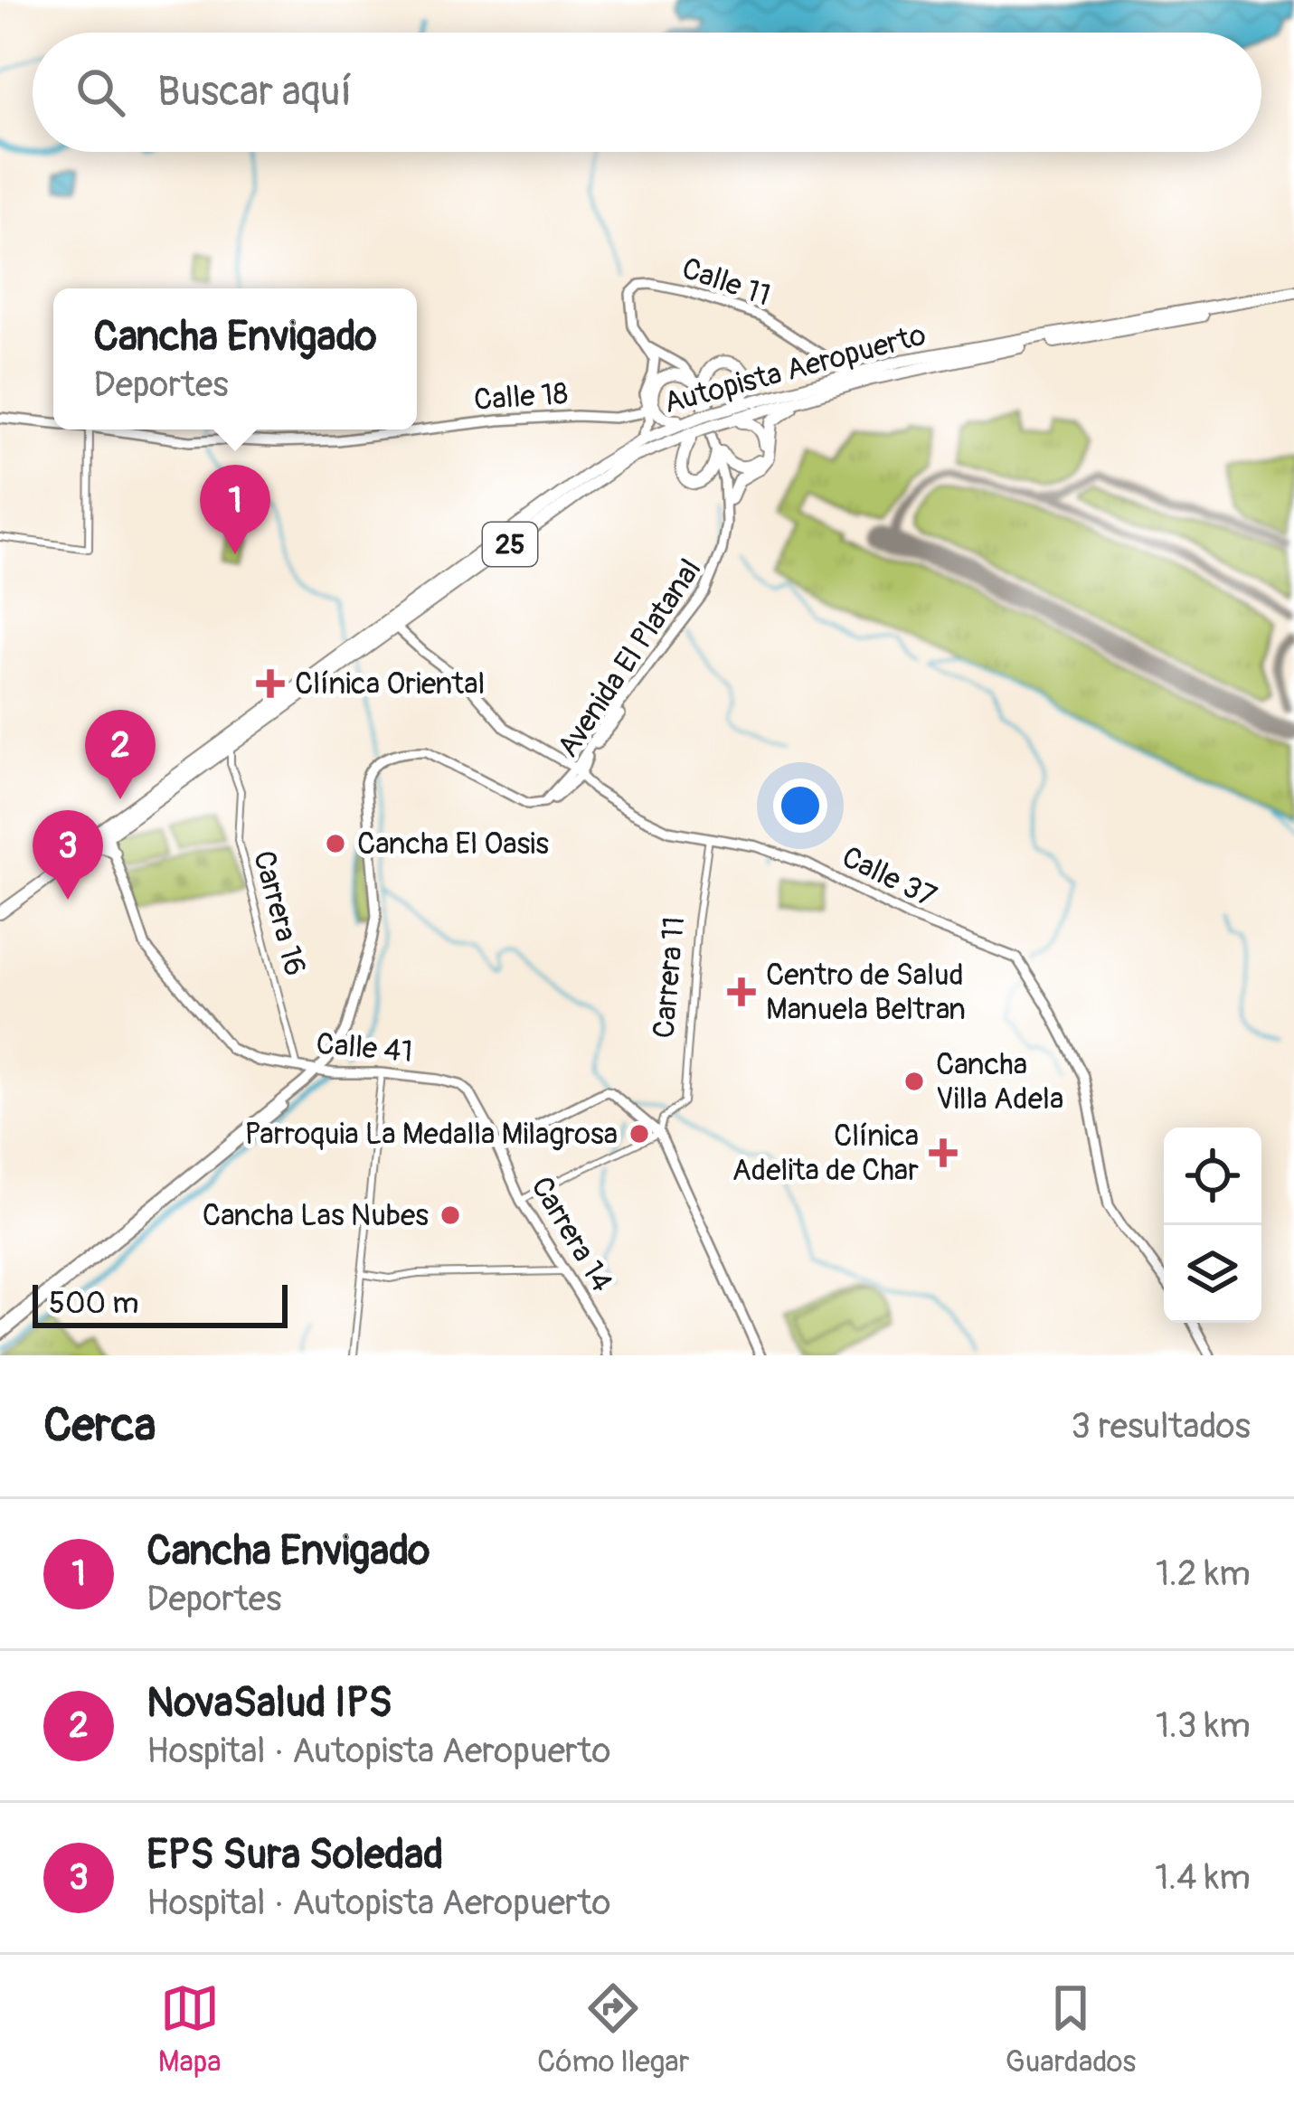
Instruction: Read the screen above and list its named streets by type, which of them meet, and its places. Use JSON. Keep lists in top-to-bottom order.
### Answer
{
  "streets": {
    "highway": ["Autopista Aeropuerto", "25"],
    "main road": [
      "Calle 11",
      "Calle 18",
      "Avenida El Platanal",
      "Calle 37",
      "Calle 41",
      "Carrera 14"
    ],
    "street": ["Carrera 16", "Carrera 11"]
  },
  "crossings": [
    ["Calle 11", "Autopista Aeropuerto"],
    ["Calle 11", "Avenida El Platanal"],
    ["Autopista Aeropuerto", "Carrera 16"],
    ["Avenida El Platanal", "Calle 37"],
    ["Calle 37", "Carrera 11"],
    ["Carrera 16", "Calle 41"],
    ["Calle 41", "Carrera 14"]
  ],
  "places": {
    "health": ["Clínica Oriental", "Centro de Salud Manuela Beltran", "Clínica Adelita de Char"],
    "other": [
      "Cancha El Oasis",
      "Cancha Villa Adela",
      "Parroquia La Medalla Milagrosa",
      "Cancha Las Nubes"
    ]
  },
  "scale_bar": "500 m",
  "page": {
    "search": "Buscar aquí",
    "popup": ["Cancha Envigado", "Deportes"],
    "pins": ["1", "2", "3"],
    "scale": "500 m",
    "heading": ["Cerca", "3 resultados"],
    "list": [
      {
        "mark": "1",
        "name": "Cancha Envigado",
        "note": "Deportes",
        "value": "1.2 km"
      },
      {
        "mark": "2",
        "name": "NovaSalud IPS",
        "note": "Hospital · Autopista Aeropuerto",
        "value": "1.3 km"
      },
      {
        "mark": "3",
        "name": "EPS Sura Soledad",
        "note": "Hospital · Autopista Aeropuerto",
        "value": "1.4 km"
      }
    ],
    "nav": ["Mapa", "Cómo llegar", "Guardados"]
  }
}
